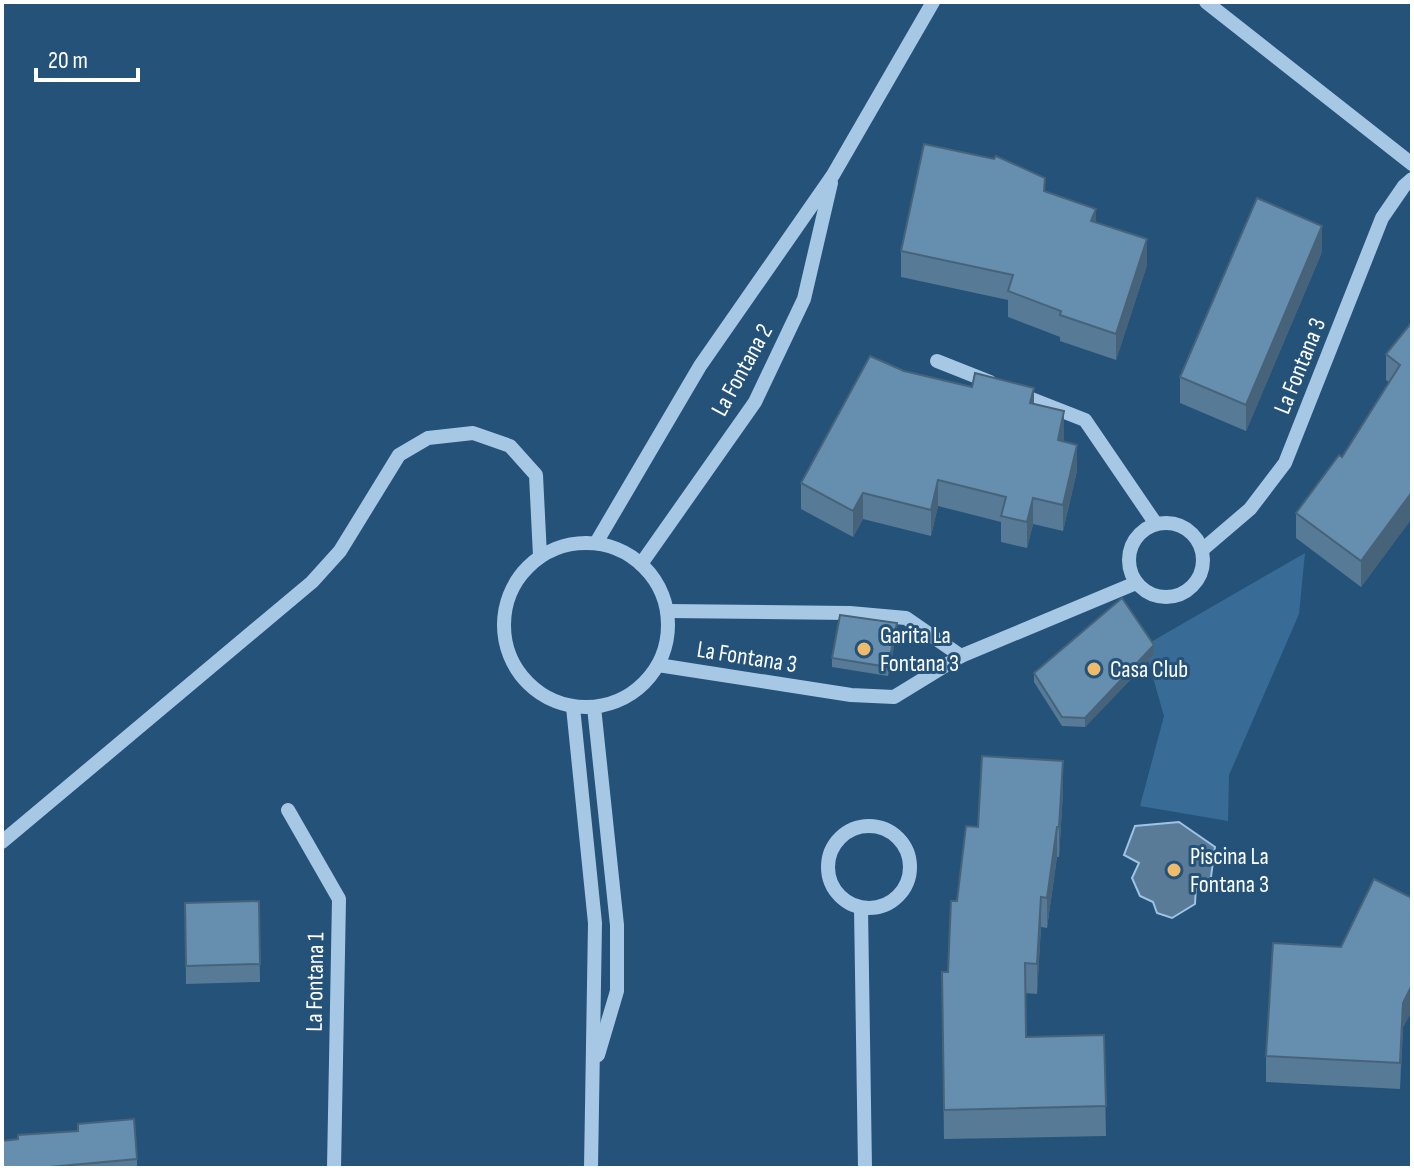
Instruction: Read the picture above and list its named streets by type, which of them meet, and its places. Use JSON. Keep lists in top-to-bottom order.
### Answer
{
  "streets": {
    "street": ["La Fontana 3", "La Fontana 2", "La Fontana 1"]
  },
  "crossings": [
    ["La Fontana 3", "La Fontana 2"]
  ],
  "places": ["Garita La Fontana 3", "Casa Club", "Piscina La Fontana 3"],
  "scale_bar": "20 m"
}
